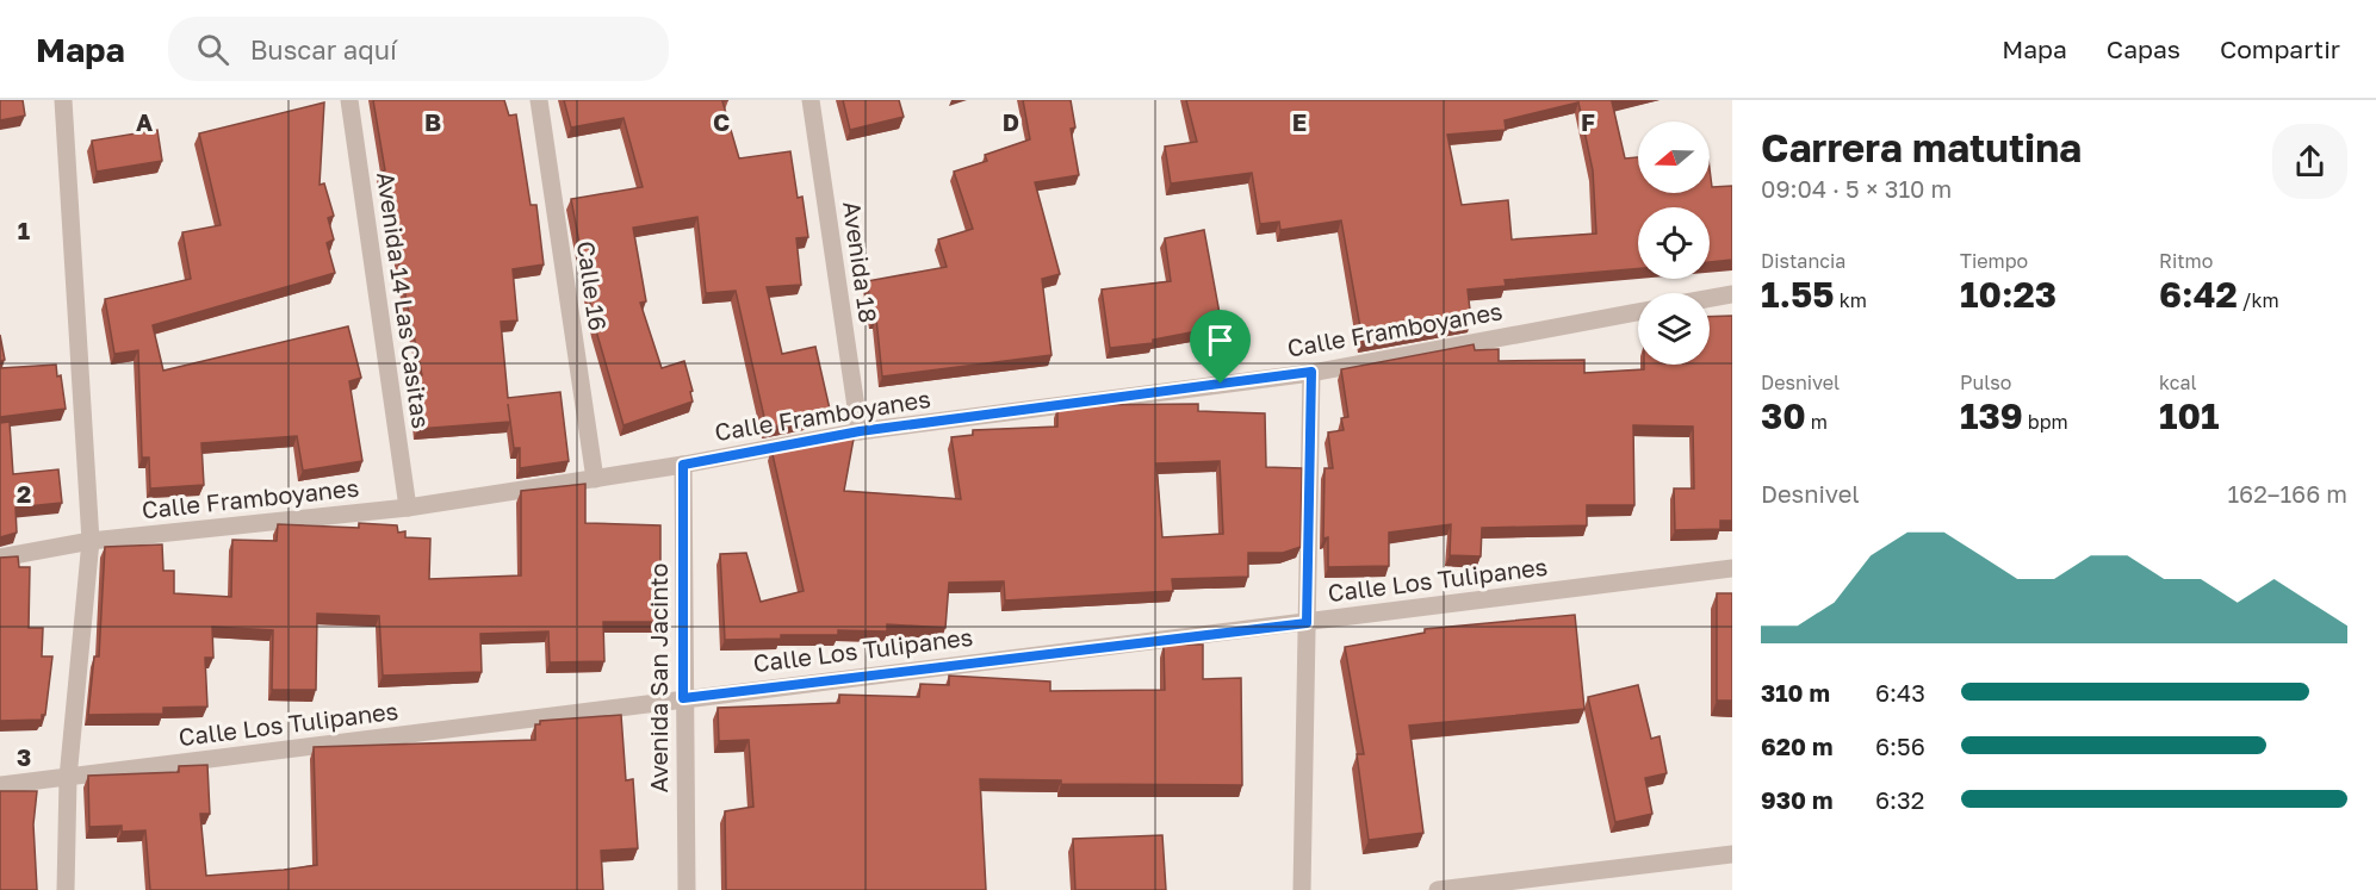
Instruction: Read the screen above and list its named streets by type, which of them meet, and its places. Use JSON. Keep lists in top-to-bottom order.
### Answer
{
  "streets": {
    "street": [
      "Avenida 18",
      "Calle 16",
      "Avenida 14 Las Casitas",
      "Calle Framboyanes",
      "Calle Los Tulipanes",
      "Avenida San Jacinto"
    ]
  },
  "crossings": [
    ["Avenida 18", "Calle Framboyanes"],
    ["Calle 16", "Calle Framboyanes"],
    ["Avenida 14 Las Casitas", "Calle Framboyanes"],
    ["Calle Framboyanes", "Avenida San Jacinto"],
    ["Calle Los Tulipanes", "Avenida San Jacinto"]
  ],
  "north": "left",
  "page": {
    "header": "Mapa",
    "search": "Buscar aquí",
    "nav": ["Mapa", "Capas", "Compartir"],
    "heading": ["Carrera matutina", "09:04 · 5 × 310 m"],
    "stats": [
      ["Distancia", "1.55 km"],
      ["Tiempo", "10:23"],
      ["Ritmo", "6:42 /km"],
      ["Desnivel", "30 m"],
      ["Pulso", "139 bpm"],
      ["kcal", "101"]
    ],
    "chart": ["Desnivel", "162–166 m"],
    "list": [
      {
        "name": "310 m",
        "note": "6:43"
      },
      {
        "name": "620 m",
        "note": "6:56"
      },
      {
        "name": "930 m",
        "note": "6:32"
      }
    ]
  },
  "grid": {
    "columns": [
      "A",
      "B",
      "C",
      "D",
      "E",
      "F"
    ],
    "rows": ["1", "2", "3"]
  }
}
